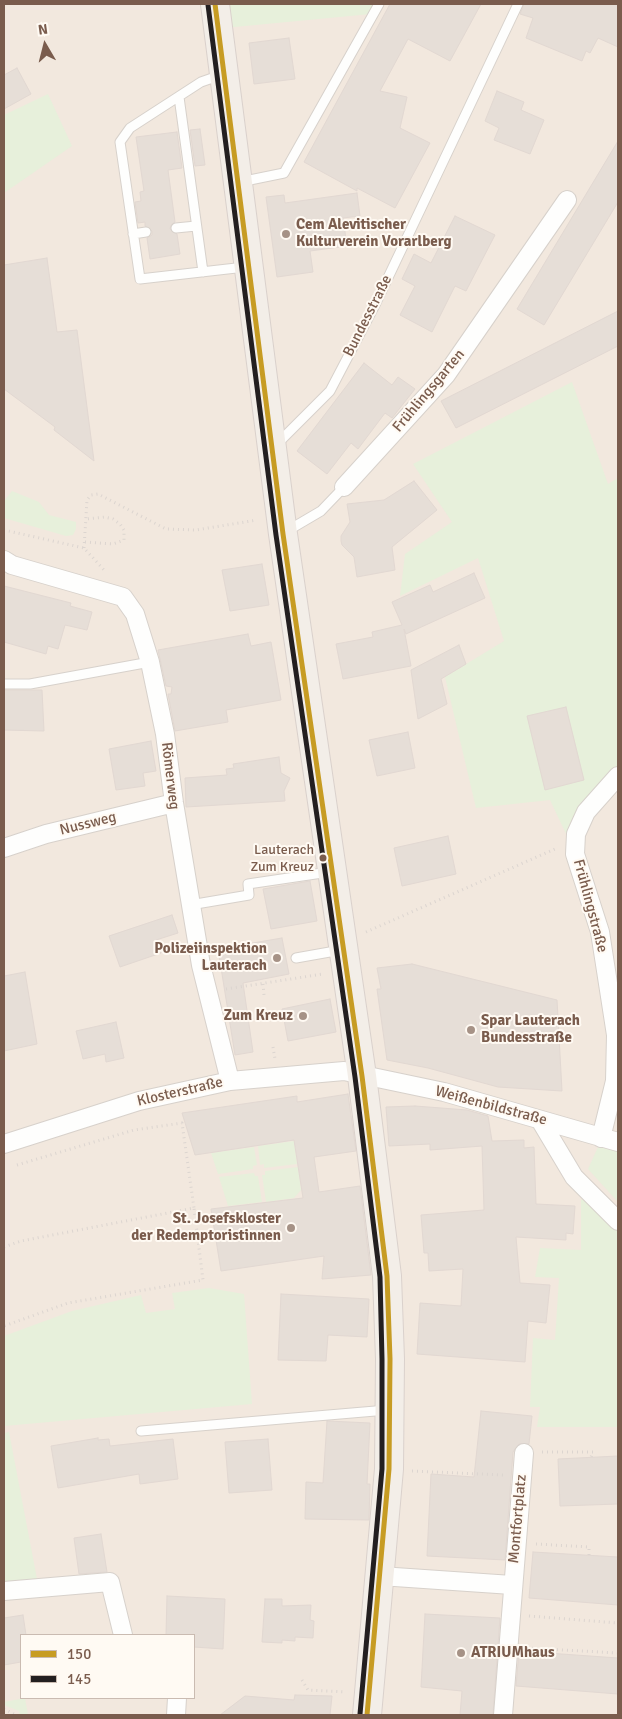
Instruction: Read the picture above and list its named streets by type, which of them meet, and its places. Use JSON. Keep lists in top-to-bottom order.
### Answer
{
  "streets": {
    "street": [
      "Frühlingsgarten",
      "Römerweg",
      "Nussweg",
      "Frühlingstraße",
      "Klosterstraße",
      "Weißenbildstraße",
      "Montfortplatz"
    ],
    "lane": ["Bundesstraße"]
  },
  "crossings": [
    ["Römerweg", "Nussweg"],
    ["Römerweg", "Klosterstraße"],
    ["Frühlingstraße", "Weißenbildstraße"],
    ["Klosterstraße", "Weißenbildstraße"]
  ],
  "places": [
    "Cem Alevitischer Kulturverein Vorarlberg",
    "Lauterach Zum Kreuz",
    "Polizeiinspektion Lauterach",
    "Zum Kreuz",
    "Spar Lauterach Bundesstraße",
    "St. Josefskloster der Redemptoristinnen",
    "ATRIUMhaus"
  ],
  "lines": ["transit line 150", "transit line 145"],
  "legend": ["150", "145"],
  "north": "top"
}
